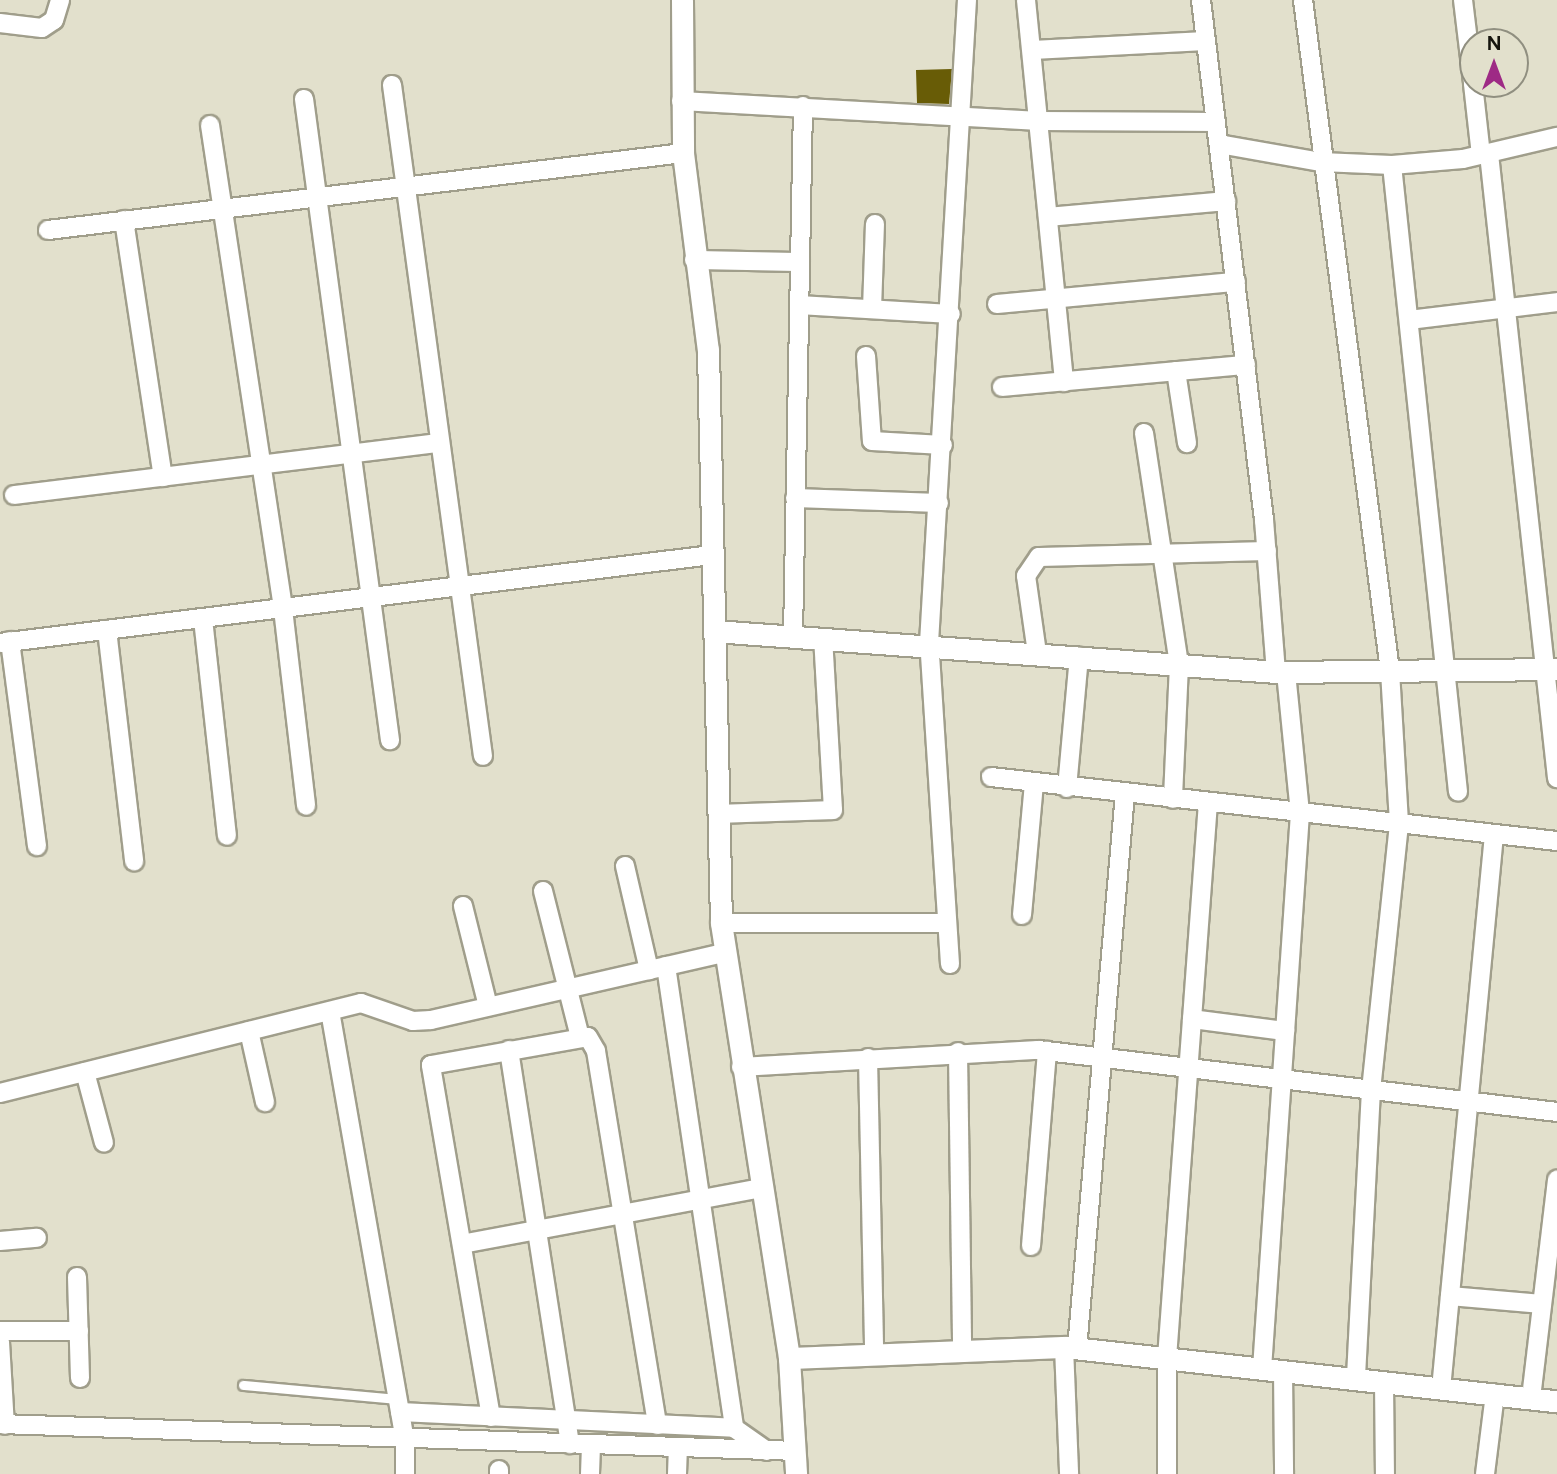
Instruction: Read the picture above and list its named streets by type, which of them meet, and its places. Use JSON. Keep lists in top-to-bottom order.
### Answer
{
  "north": "top"
}
